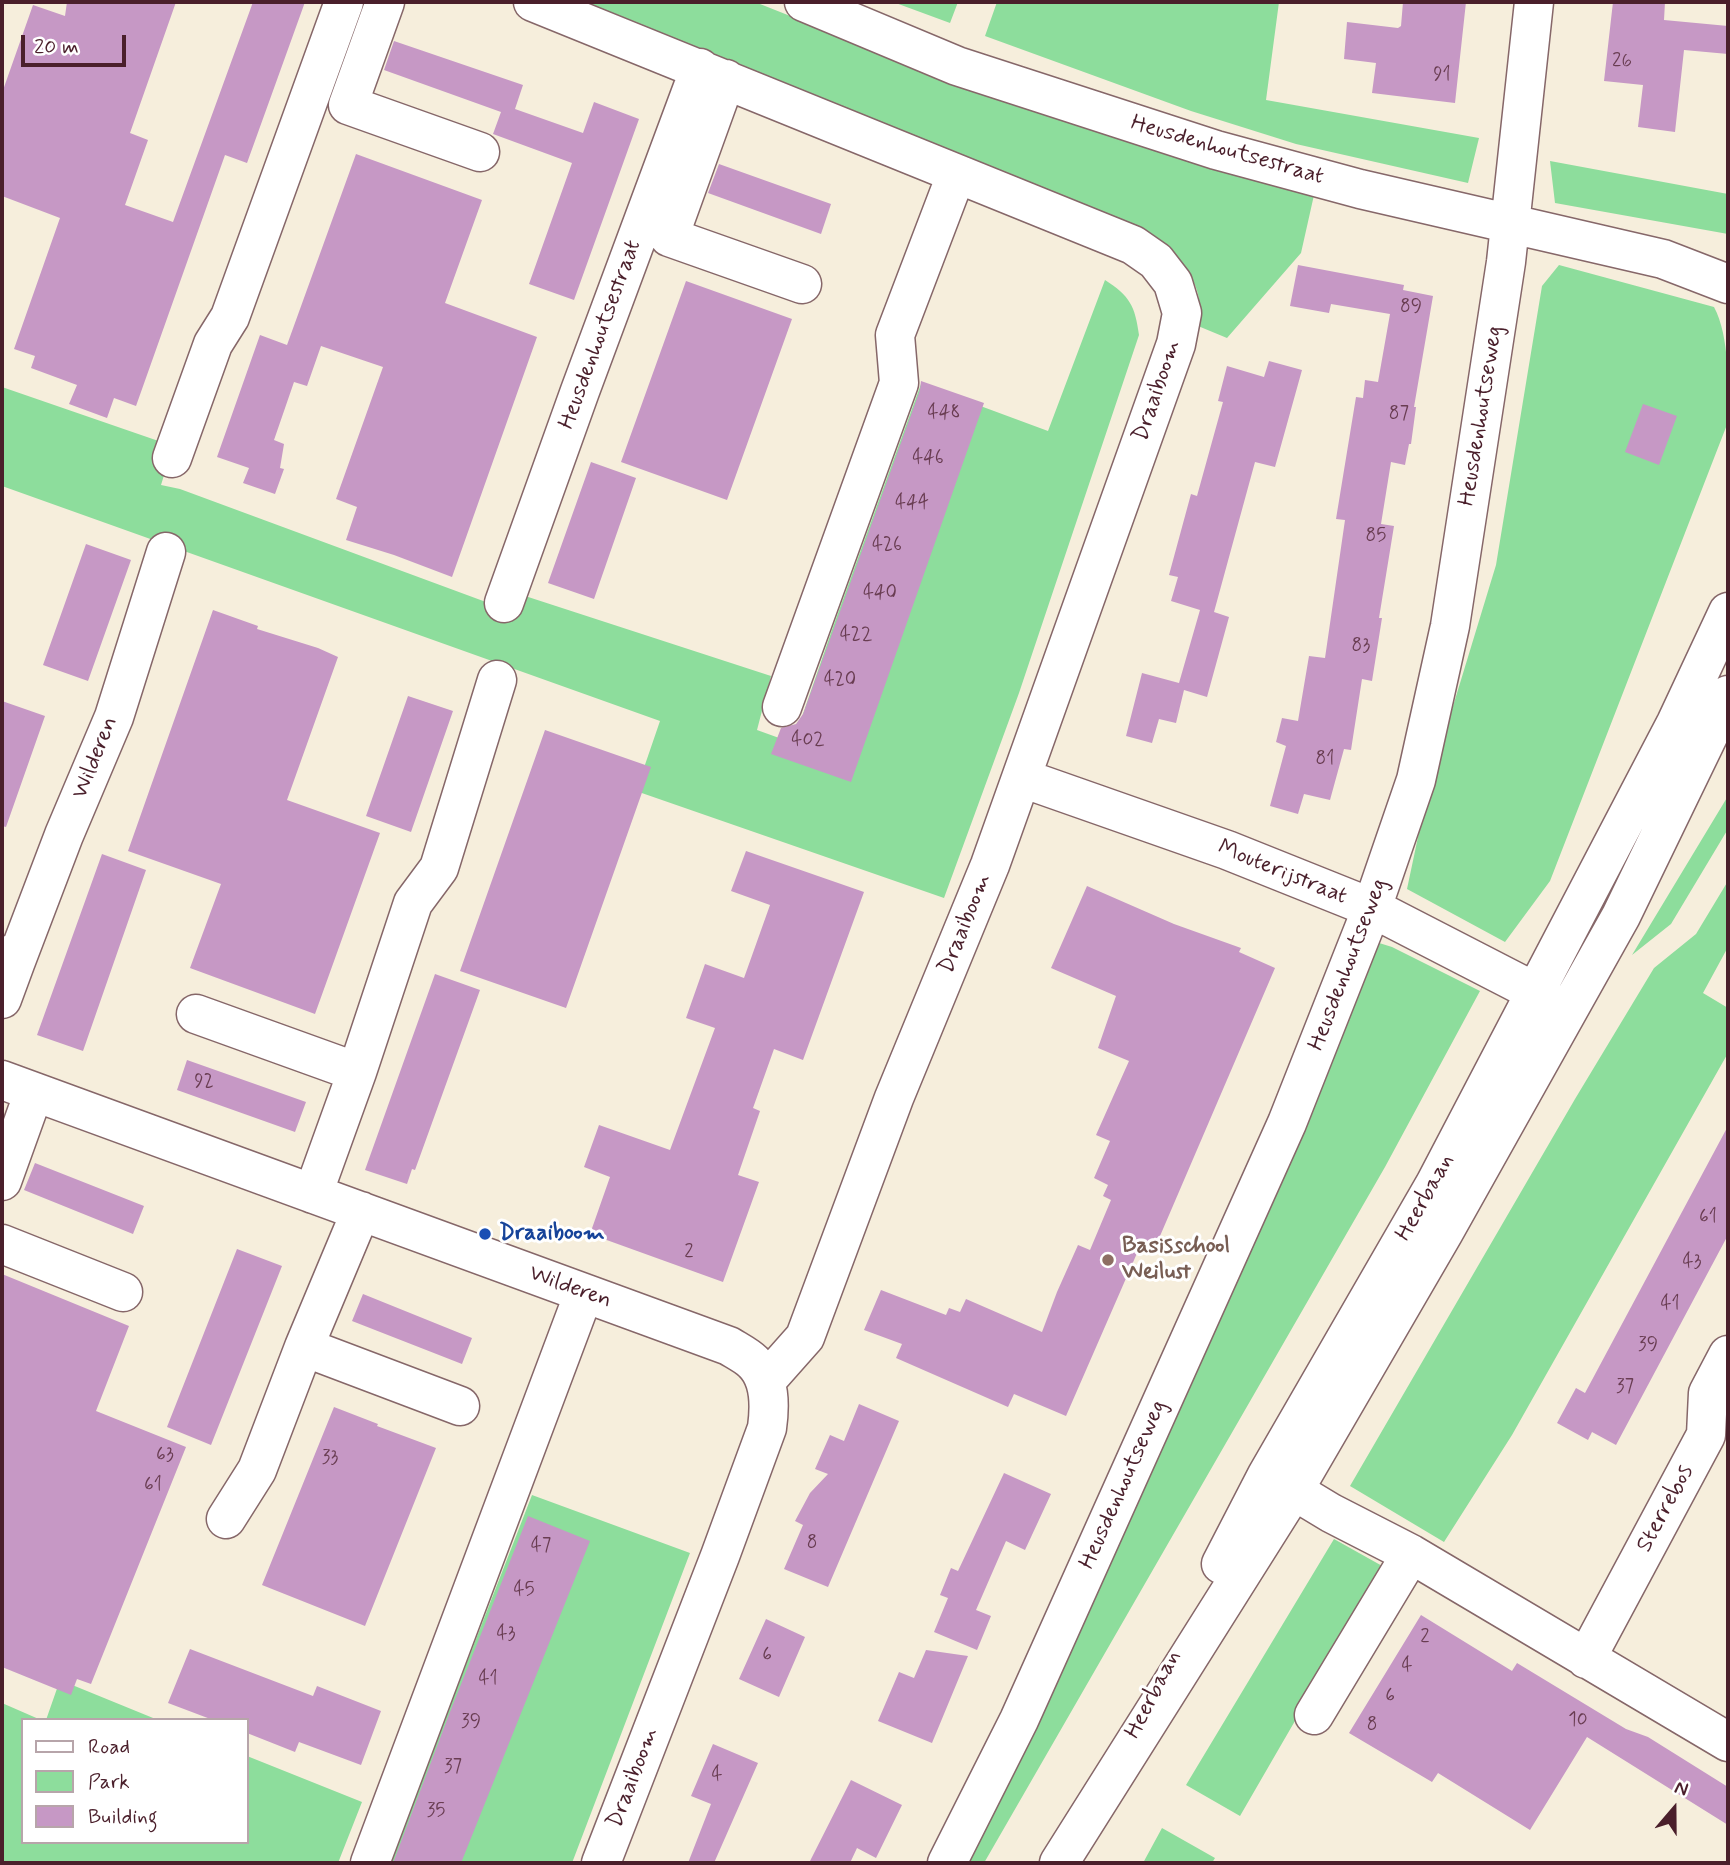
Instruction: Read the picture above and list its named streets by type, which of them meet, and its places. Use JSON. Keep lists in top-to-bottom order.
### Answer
{
  "streets": {
    "street": [
      "Heusdenhoutsestraat",
      "Draaiboom",
      "Heusdenhoutseweg",
      "Wilderen",
      "Mouterijstraat",
      "Heerbaan",
      "Sterrebos"
    ]
  },
  "crossings": [
    ["Heusdenhoutsestraat", "Heusdenhoutseweg"],
    ["Draaiboom", "Wilderen"],
    ["Draaiboom", "Mouterijstraat"],
    ["Heusdenhoutseweg", "Mouterijstraat"],
    ["Mouterijstraat", "Heerbaan"]
  ],
  "places": ["Draaiboom", "Basisschool Weilust"],
  "house_numbers": [
    "26",
    "91",
    "89",
    "448",
    "87",
    "446",
    "444",
    "85",
    "426",
    "440",
    "422",
    "83",
    "420",
    "402",
    "81",
    "92",
    "61",
    "2",
    "43",
    "41",
    "39",
    "37",
    "63",
    "33",
    "61",
    "8",
    "47",
    "45",
    "43",
    "2",
    "6",
    "4",
    "41",
    "6",
    "10",
    "39",
    "8",
    "37",
    "4",
    "35"
  ],
  "legend": ["Road", "Park", "Building"],
  "scale_bar": "20 m",
  "north": "top"
}
